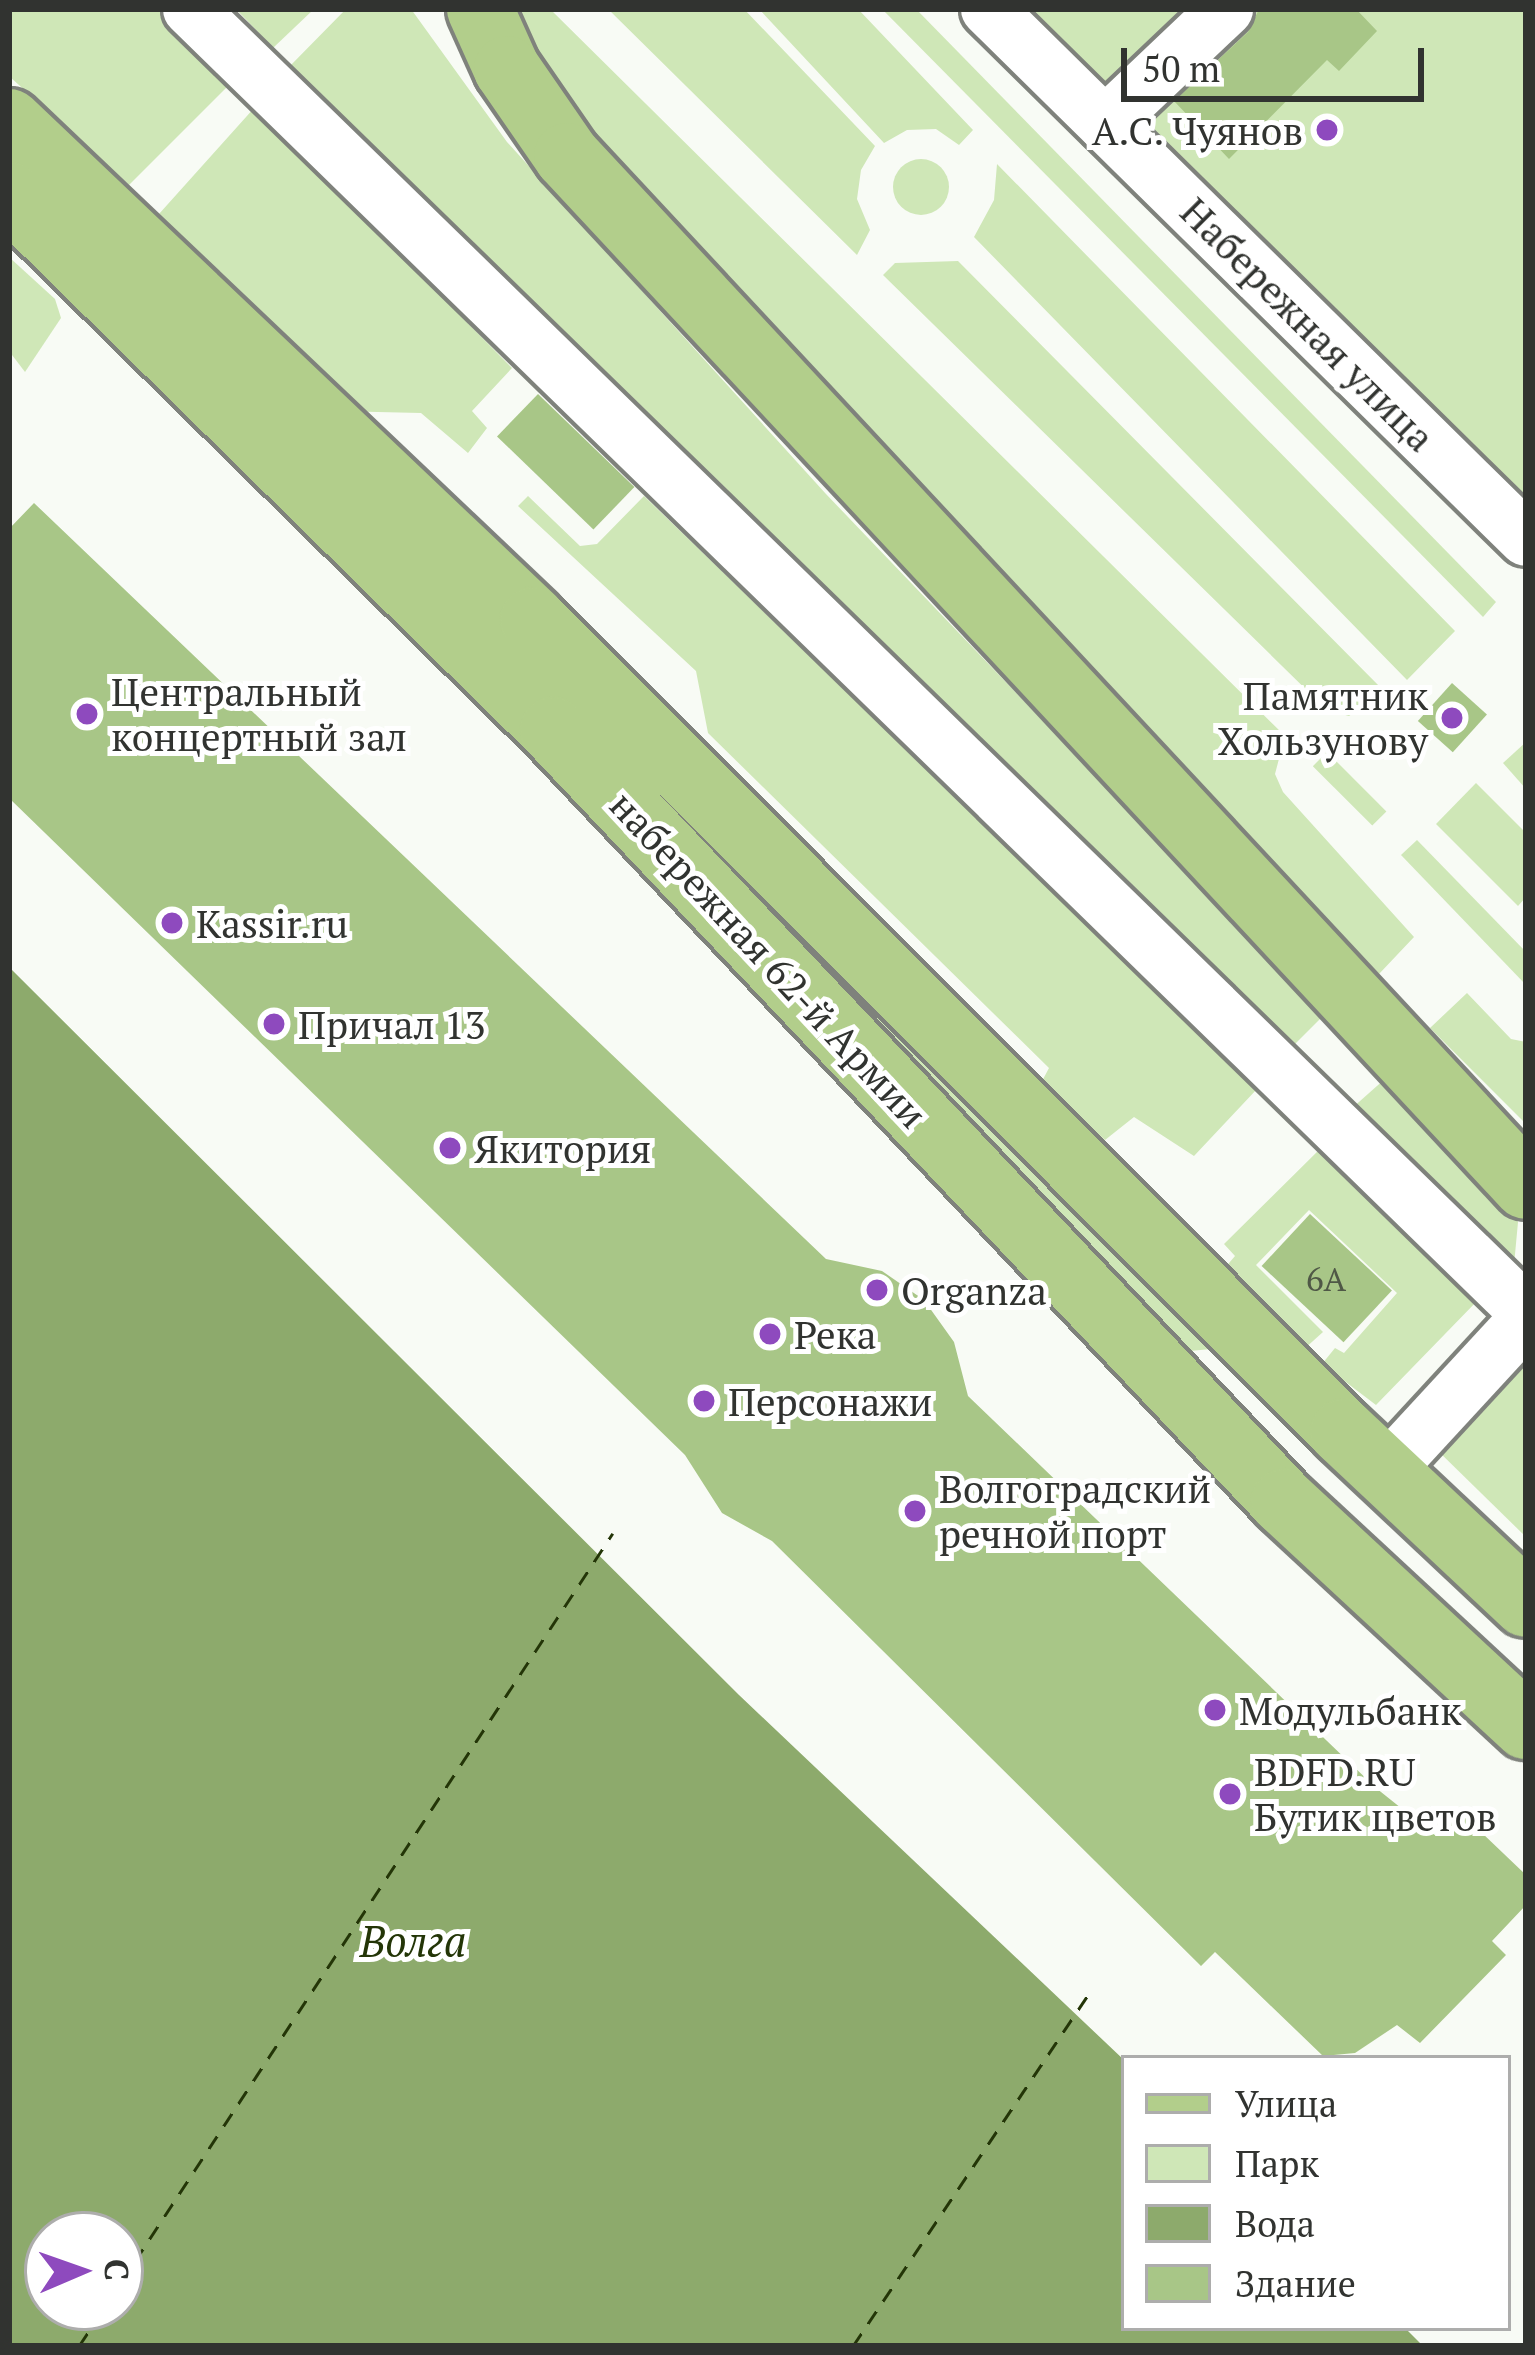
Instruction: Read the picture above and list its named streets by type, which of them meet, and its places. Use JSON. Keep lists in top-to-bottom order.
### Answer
{
  "streets": {
    "main road": ["набережная 62-й Армии"],
    "street": ["Набережная улица"]
  },
  "water": ["Волга"],
  "places": [
    "А.С. Чуянов",
    "Центральный концертный зал",
    "Памятник Хользунову",
    "Kassir.ru",
    "Причал 13",
    "Якитория",
    "Organza",
    "Река",
    "Персонажи",
    "Волгоградский речной порт",
    "Модульбанк",
    "BDFD.RU Бутик цветов"
  ],
  "house_numbers": ["6А"],
  "legend": [
    "Улица",
    "Парк",
    "Вода",
    "Здание"
  ],
  "scale_bar": "50 m",
  "north": "right"
}
